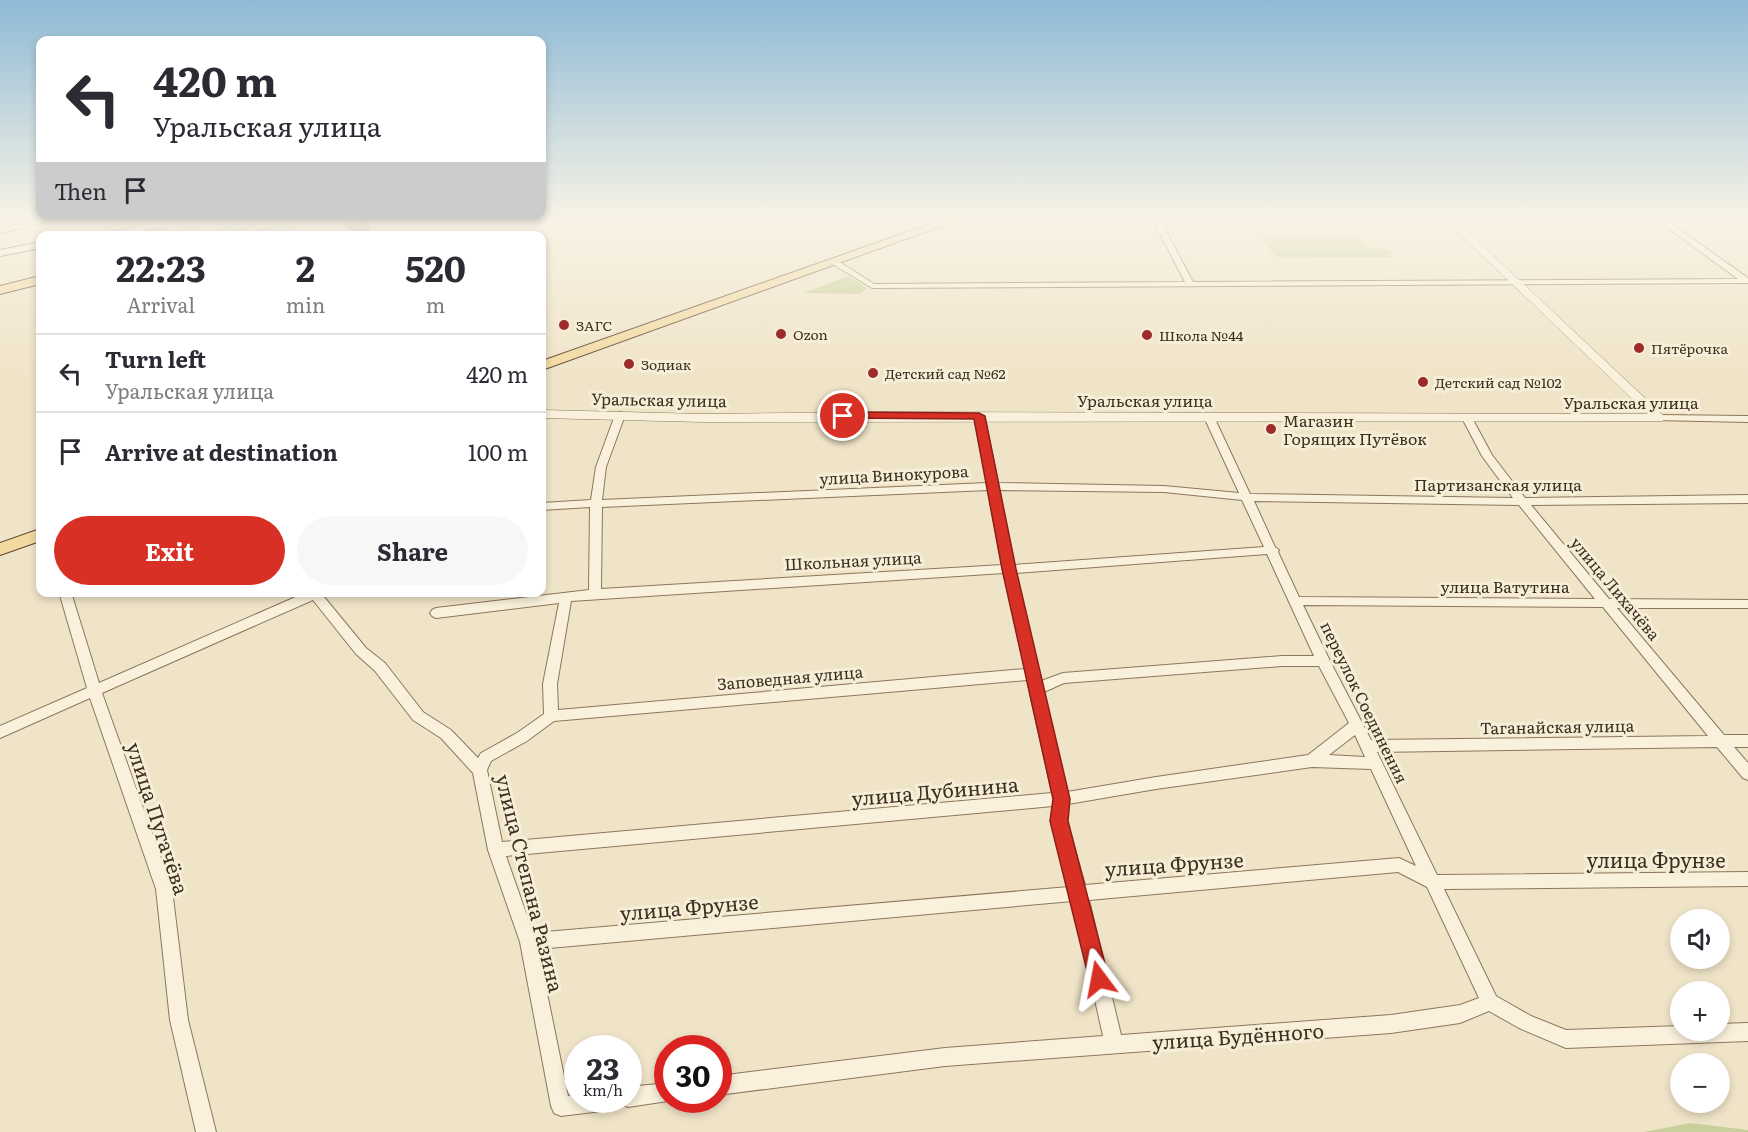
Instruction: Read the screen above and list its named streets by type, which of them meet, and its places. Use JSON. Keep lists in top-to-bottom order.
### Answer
{
  "streets": {
    "street": [
      "Уральская улица",
      "улица Винокурова",
      "Партизанская улица",
      "Школьная улица",
      "улица Ватутина",
      "улица Лихачёва",
      "Заповедная улица",
      "переулок Соединения",
      "Таганайская улица",
      "улица Дубинина",
      "улица Пугачёва",
      "улица Фрунзе",
      "улица Степана Разина",
      "улица Будённого"
    ]
  },
  "crossings": [
    ["Уральская улица", "улица Лихачёва"],
    ["Уральская улица", "переулок Соединения"],
    ["улица Винокурова", "Партизанская улица"],
    ["улица Винокурова", "переулок Соединения"],
    ["Партизанская улица", "улица Лихачёва"],
    ["Партизанская улица", "переулок Соединения"],
    ["Школьная улица", "переулок Соединения"],
    ["улица Ватутина", "улица Лихачёва"],
    ["улица Ватутина", "переулок Соединения"],
    ["улица Лихачёва", "Таганайская улица"],
    ["Заповедная улица", "переулок Соединения"],
    ["переулок Соединения", "Таганайская улица"],
    ["переулок Соединения", "улица Дубинина"],
    ["переулок Соединения", "улица Фрунзе"],
    ["переулок Соединения", "улица Будённого"],
    ["улица Дубинина", "улица Степана Разина"],
    ["улица Фрунзе", "улица Степана Разина"]
  ],
  "places": [
    "ЗАГС",
    "Ozon",
    "Школа №44",
    "Пятёрочка",
    "Зодиак",
    "Детский сад №62",
    "Детский сад №102",
    "Магазин Горящих Путёвок"
  ],
  "page": {
    "turn": ["420 m", "Уральская улица"],
    "then": "Then",
    "eta": [
      "22:23",
      "Arrival",
      "2",
      "min",
      "520",
      "m"
    ],
    "list": [
      {
        "name": "Turn left",
        "note": "Уральская улица",
        "value": "420 m"
      },
      {
        "name": "Arrive at destination",
        "value": "100 m"
      }
    ],
    "buttons": ["Exit", "Share"],
    "map_buttons": ["+", "−"],
    "speed": "23 km/h",
    "limit": "30"
  }
}
